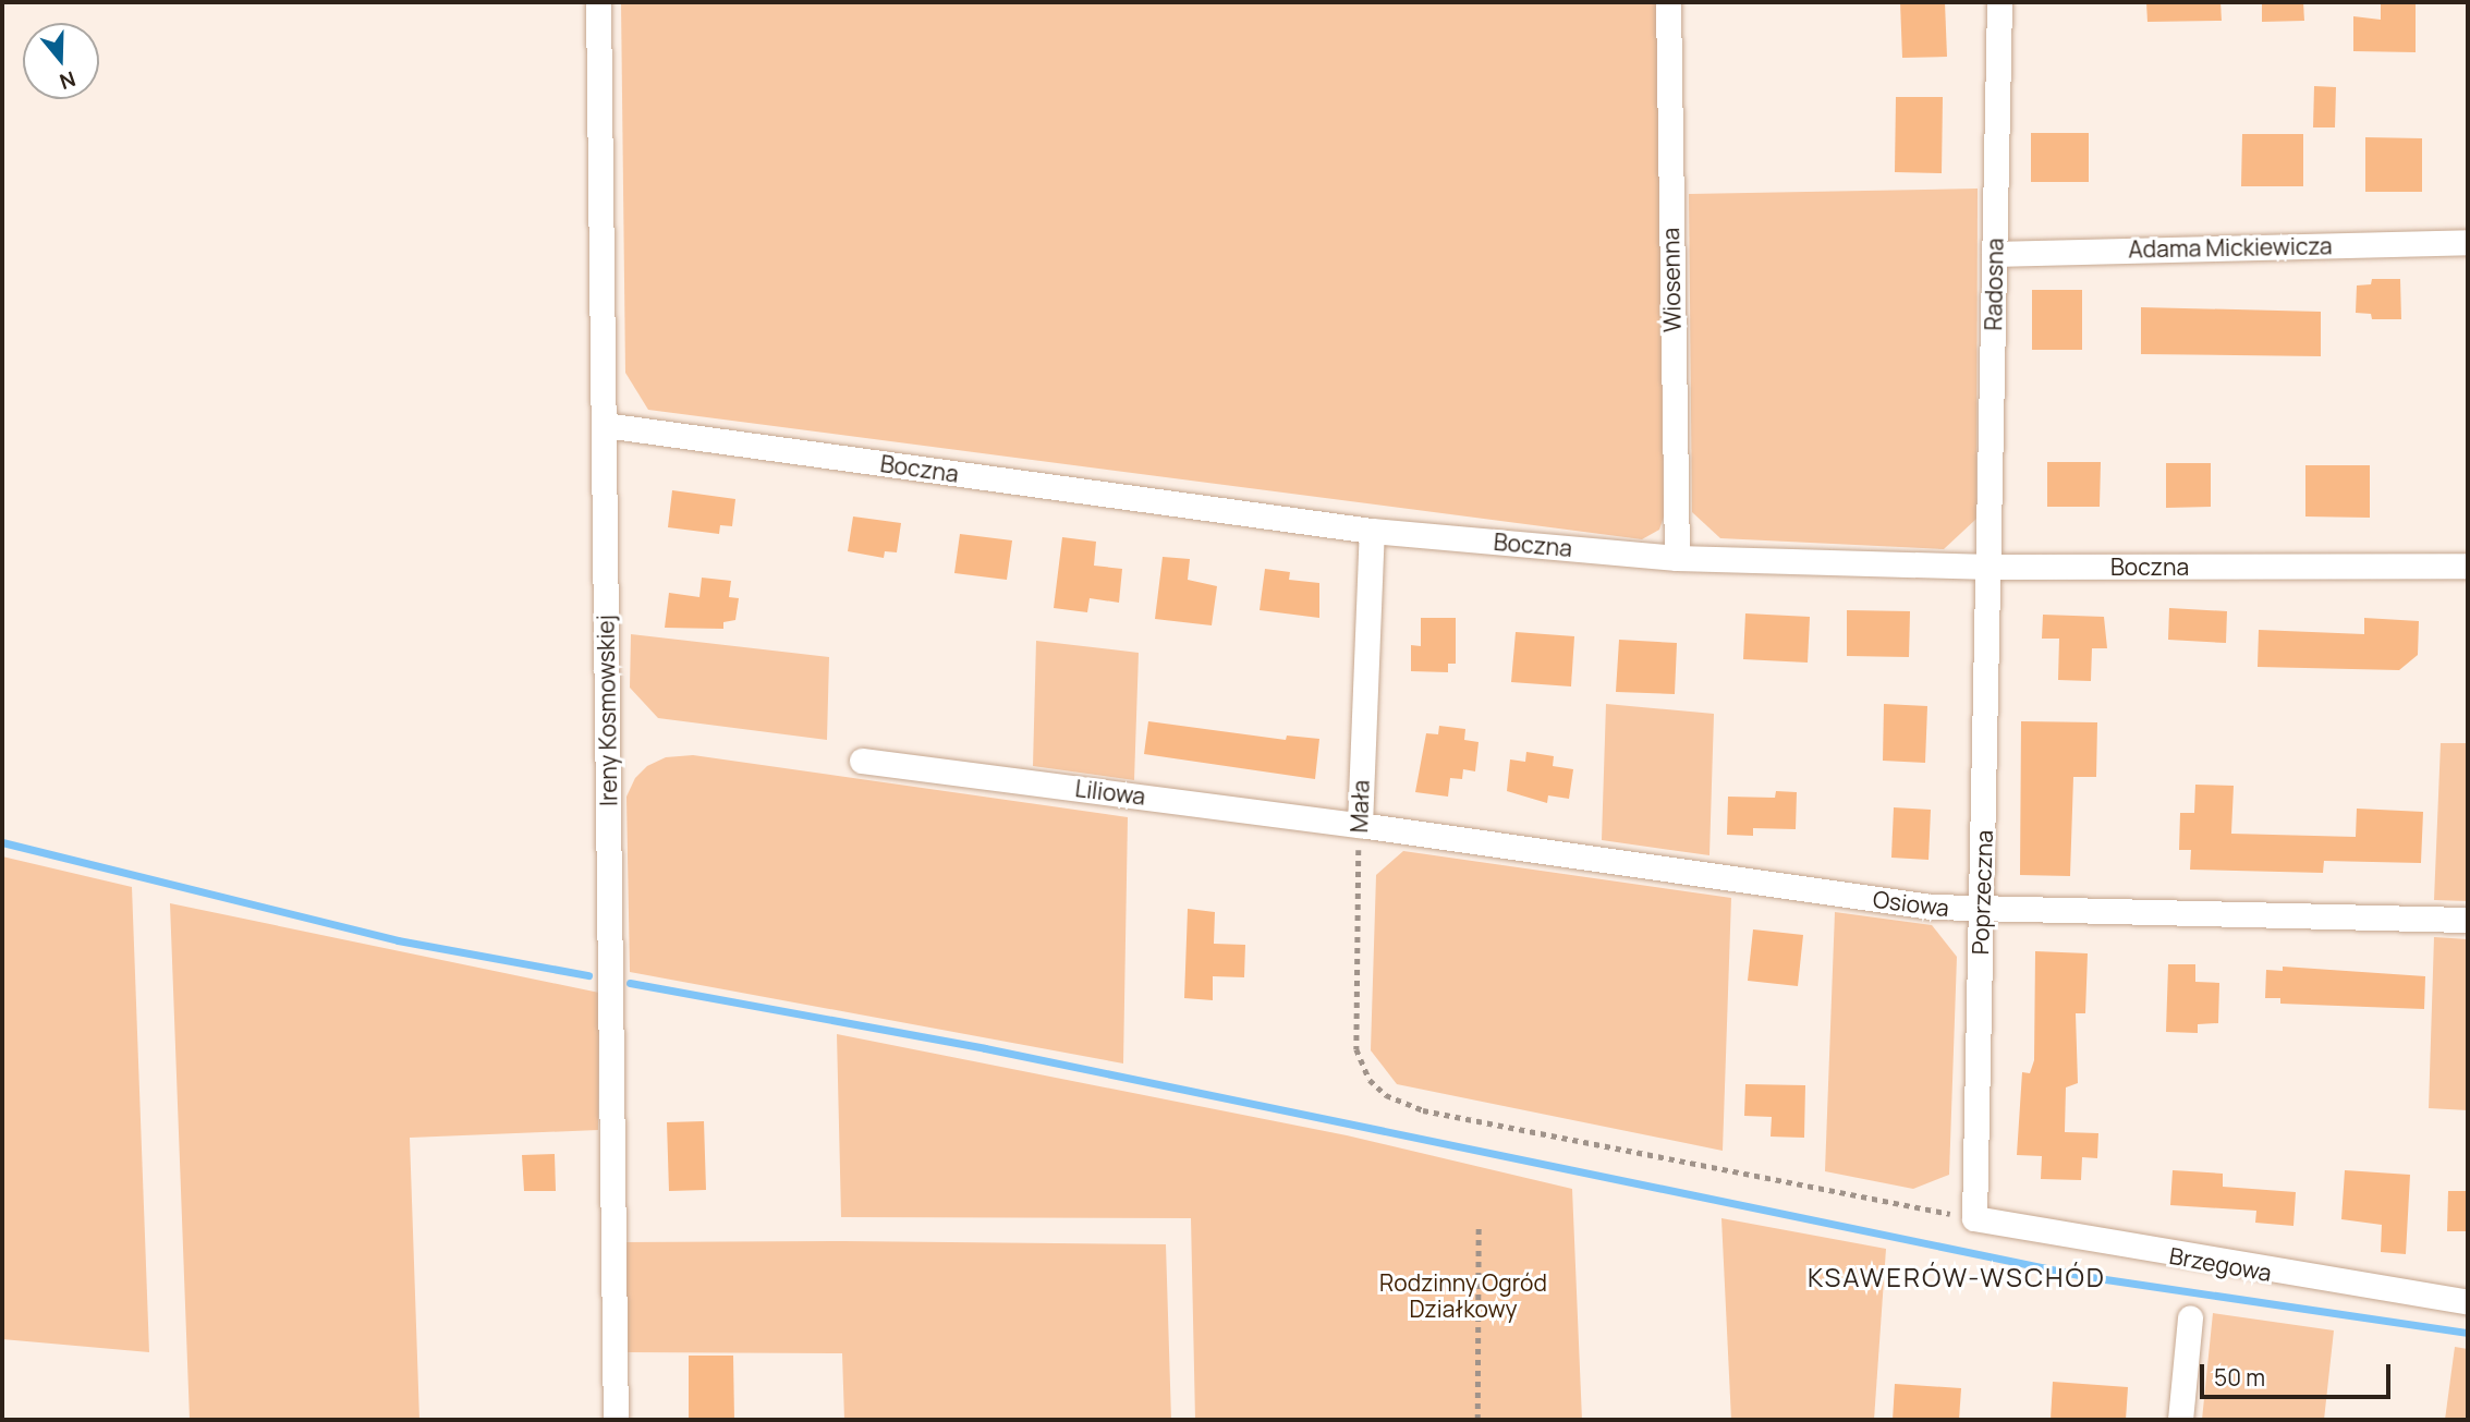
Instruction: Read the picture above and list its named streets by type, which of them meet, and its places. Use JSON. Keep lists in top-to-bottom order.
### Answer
{
  "streets": {
    "street": [
      "Adama Mickiewicza",
      "Wiosenna",
      "Radosna",
      "Boczna",
      "Ireny Kosmowskiej",
      "Liliowa",
      "Mała",
      "Poprzeczna",
      "Osiowa",
      "Brzegowa"
    ]
  },
  "crossings": [
    ["Adama Mickiewicza", "Radosna"],
    ["Wiosenna", "Boczna"],
    ["Radosna", "Boczna"],
    ["Radosna", "Poprzeczna"],
    ["Boczna", "Ireny Kosmowskiej"],
    ["Boczna", "Mała"],
    ["Boczna", "Poprzeczna"],
    ["Liliowa", "Mała"],
    ["Liliowa", "Osiowa"],
    ["Mała", "Poprzeczna"],
    ["Mała", "Osiowa"],
    ["Mała", "Brzegowa"],
    ["Poprzeczna", "Osiowa"],
    ["Poprzeczna", "Brzegowa"]
  ],
  "districts": ["KSAWERÓW-WSCHÓD"],
  "parks": ["Rodzinny Ogród Działkowy"],
  "scale_bar": "50 m",
  "north": "bottom"
}
